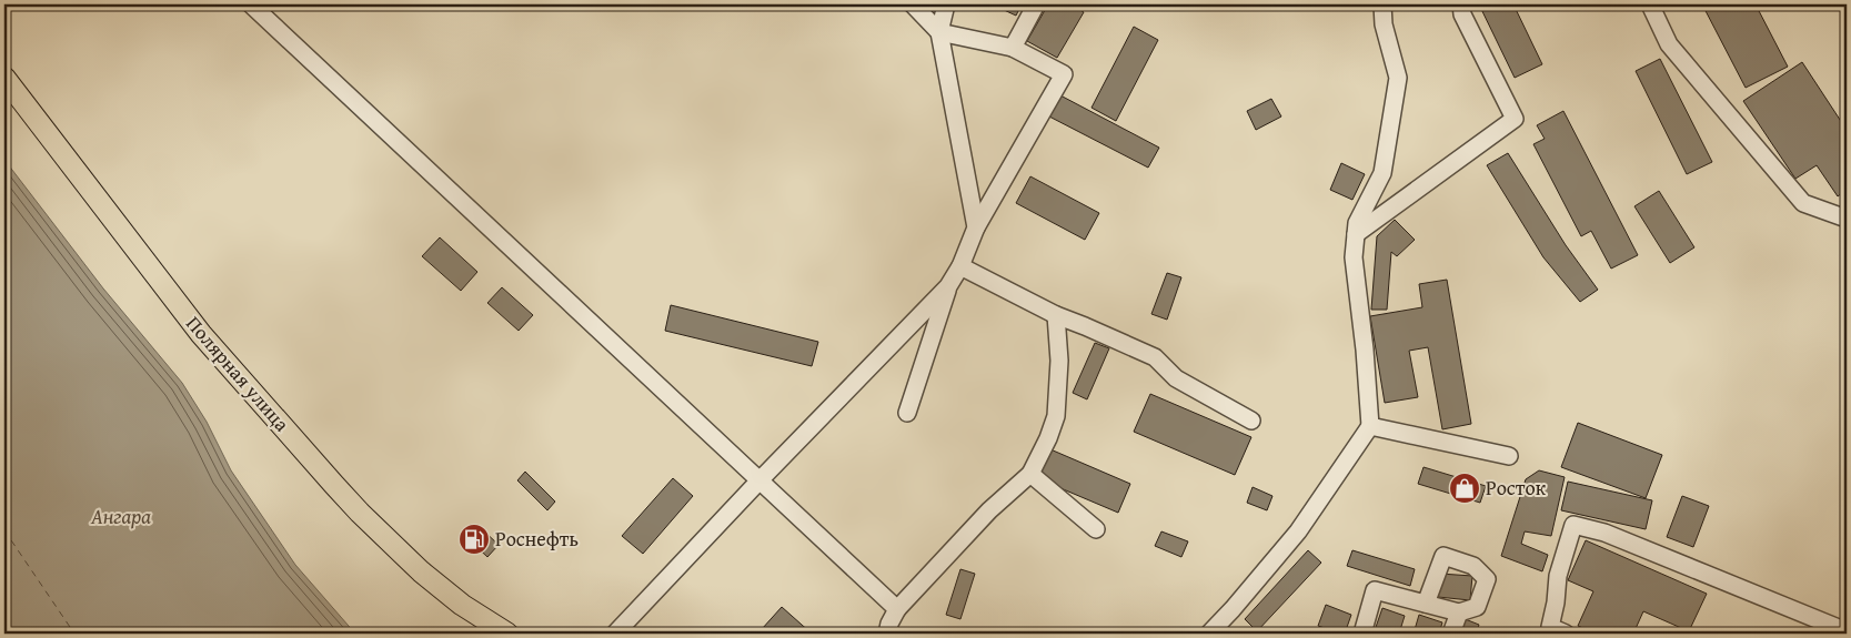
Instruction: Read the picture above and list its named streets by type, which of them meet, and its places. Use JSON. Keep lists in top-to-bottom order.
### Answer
{
  "streets": {
    "main road": ["Полярная улица"]
  },
  "water": ["Ангара"],
  "places": {
    "shop": ["Росток"],
    "fuel station": ["Роснефть"]
  }
}
